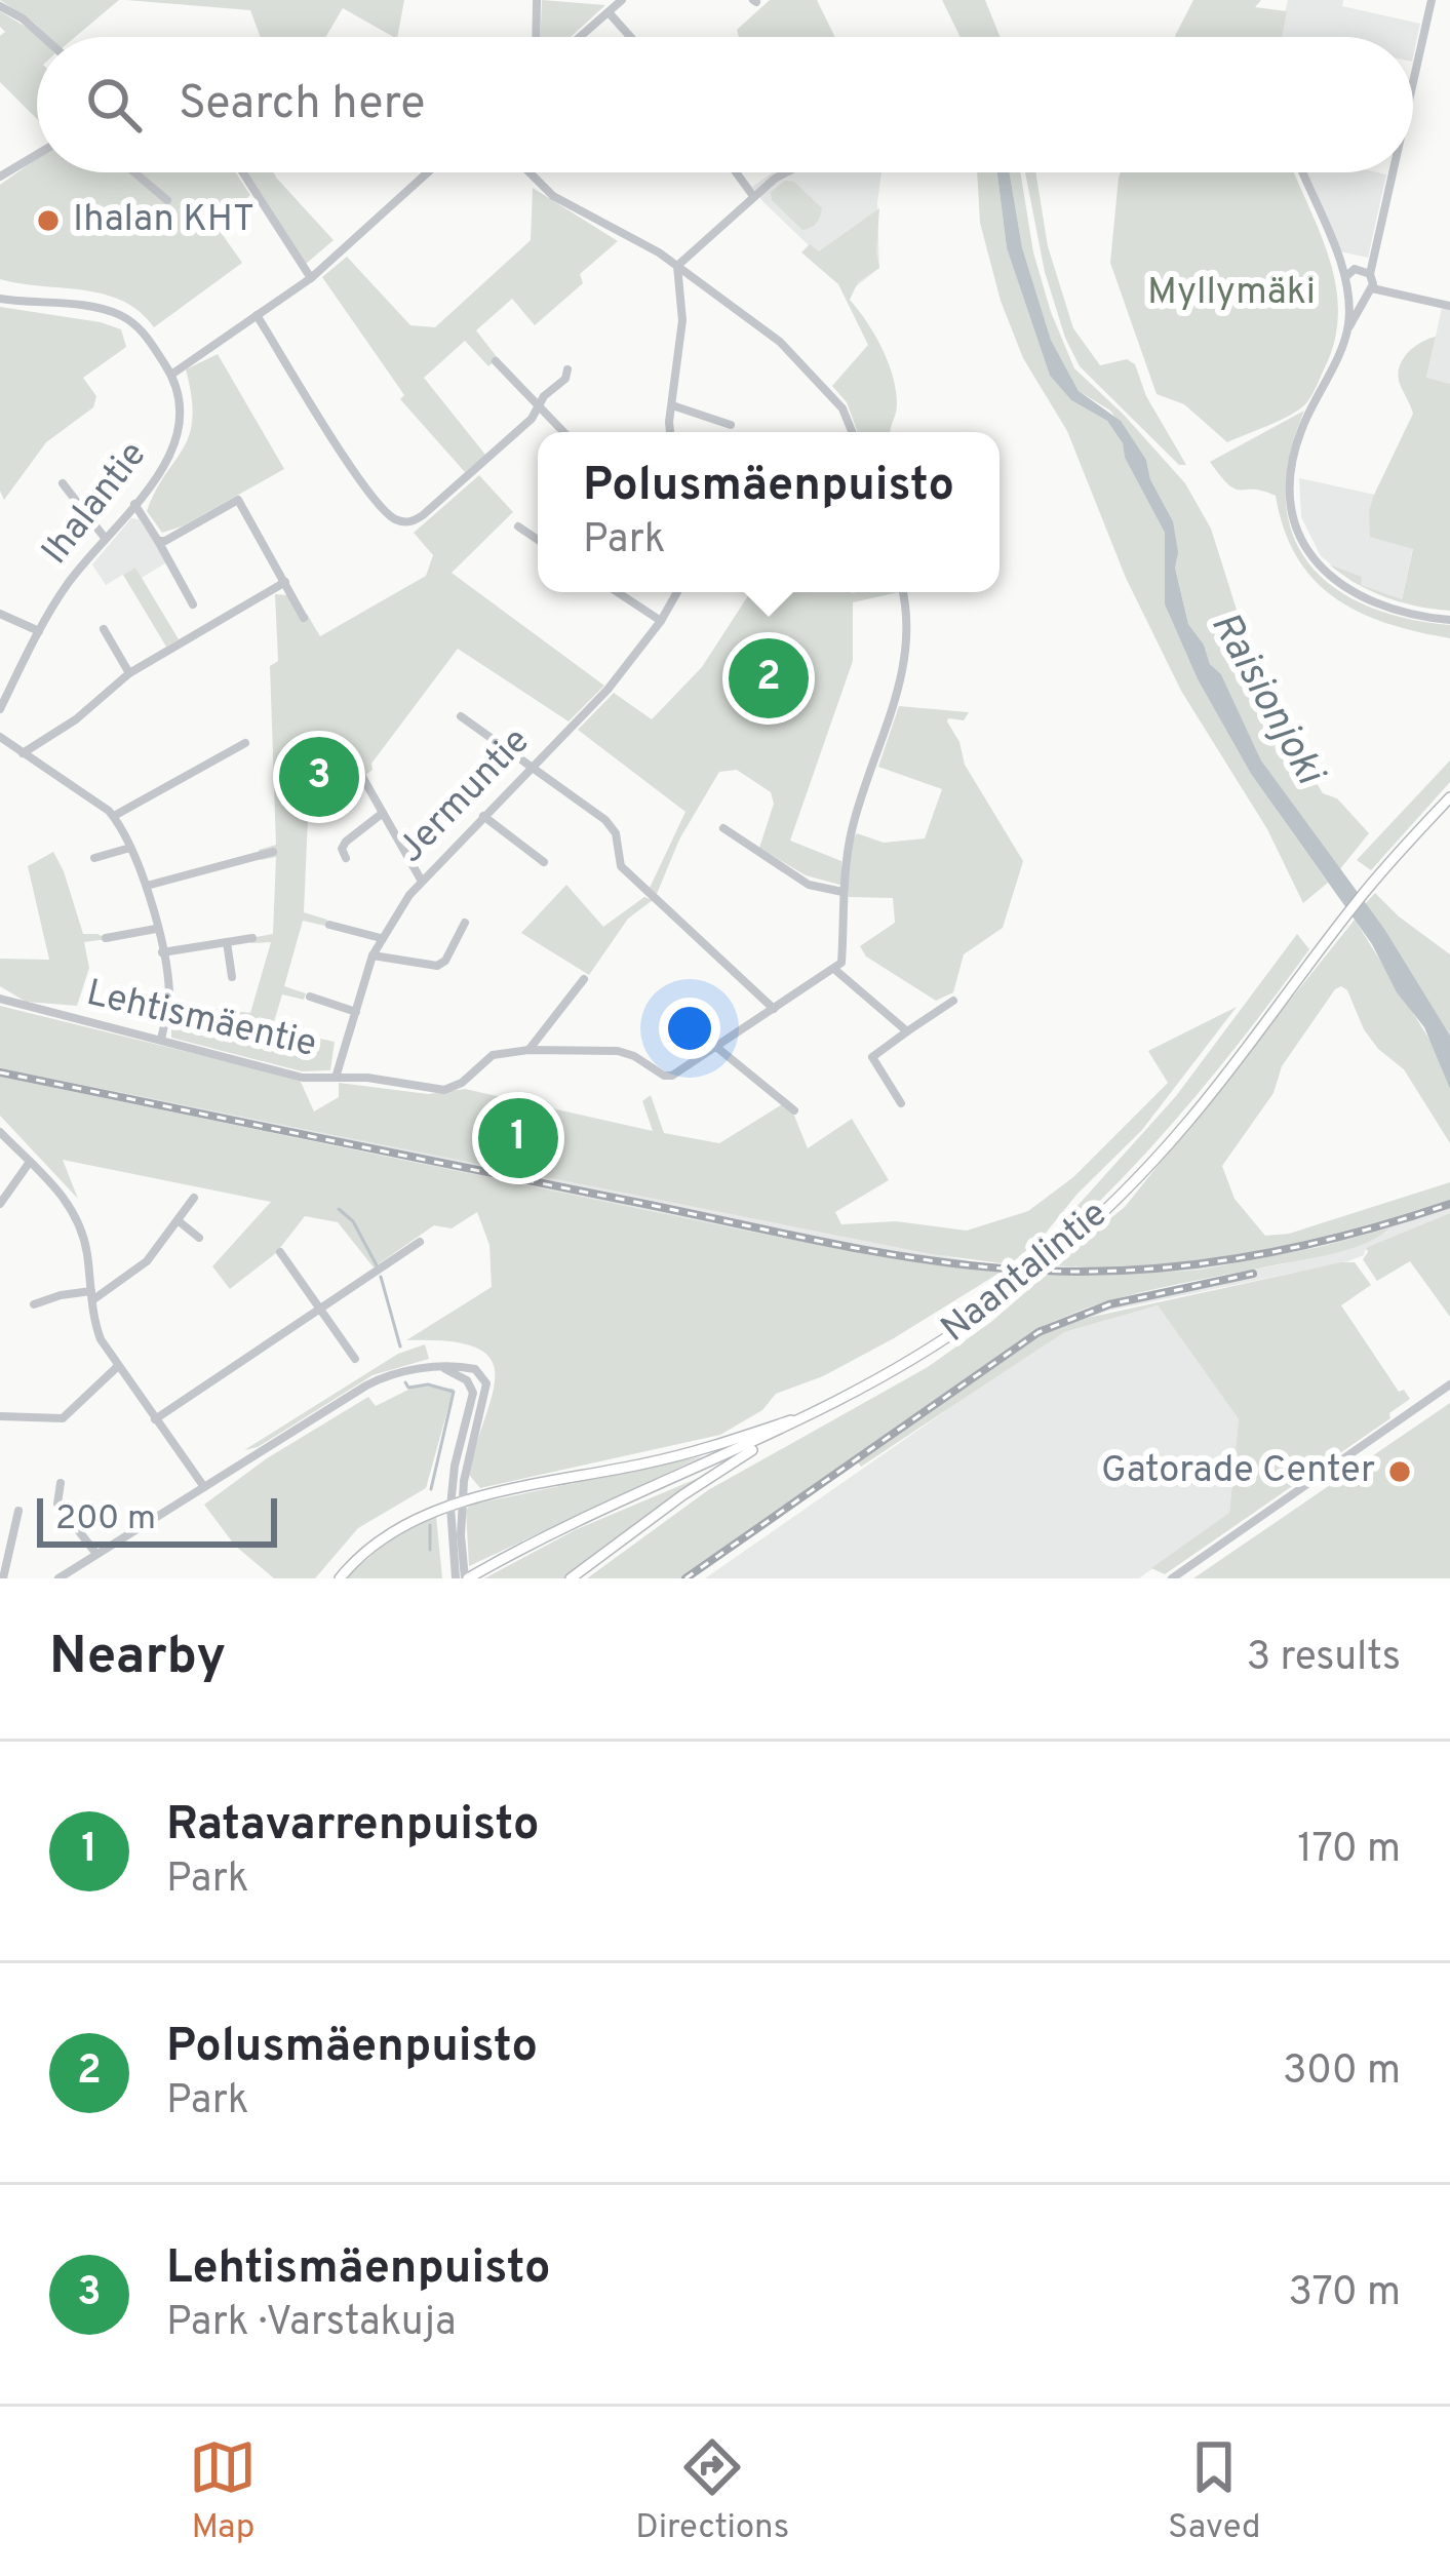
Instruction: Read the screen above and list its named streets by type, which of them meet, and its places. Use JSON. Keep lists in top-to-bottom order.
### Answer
{
  "streets": {
    "main road": ["Naantalintie"],
    "street": ["Ihalantie", "Jermuntie", "Lehtismäentie"]
  },
  "crossings": [
    ["Jermuntie", "Lehtismäentie"]
  ],
  "water": ["Raisionjoki"],
  "parks": ["Myllymäki"],
  "places": ["Ihalan KHT", "Gatorade Center"],
  "scale_bar": "200 m",
  "page": {
    "search": "Search here",
    "popup": ["Polusmäenpuisto", "Park"],
    "pins": ["2", "3", "1"],
    "scale": "200 m",
    "heading": ["Nearby", "3 results"],
    "list": [
      {
        "mark": "1",
        "name": "Ratavarrenpuisto",
        "note": "Park",
        "value": "170 m"
      },
      {
        "mark": "2",
        "name": "Polusmäenpuisto",
        "note": "Park",
        "value": "300 m"
      },
      {
        "mark": "3",
        "name": "Lehtismäenpuisto",
        "note": "Park · Varstakuja",
        "value": "370 m"
      }
    ],
    "nav": ["Map", "Directions", "Saved"]
  }
}
